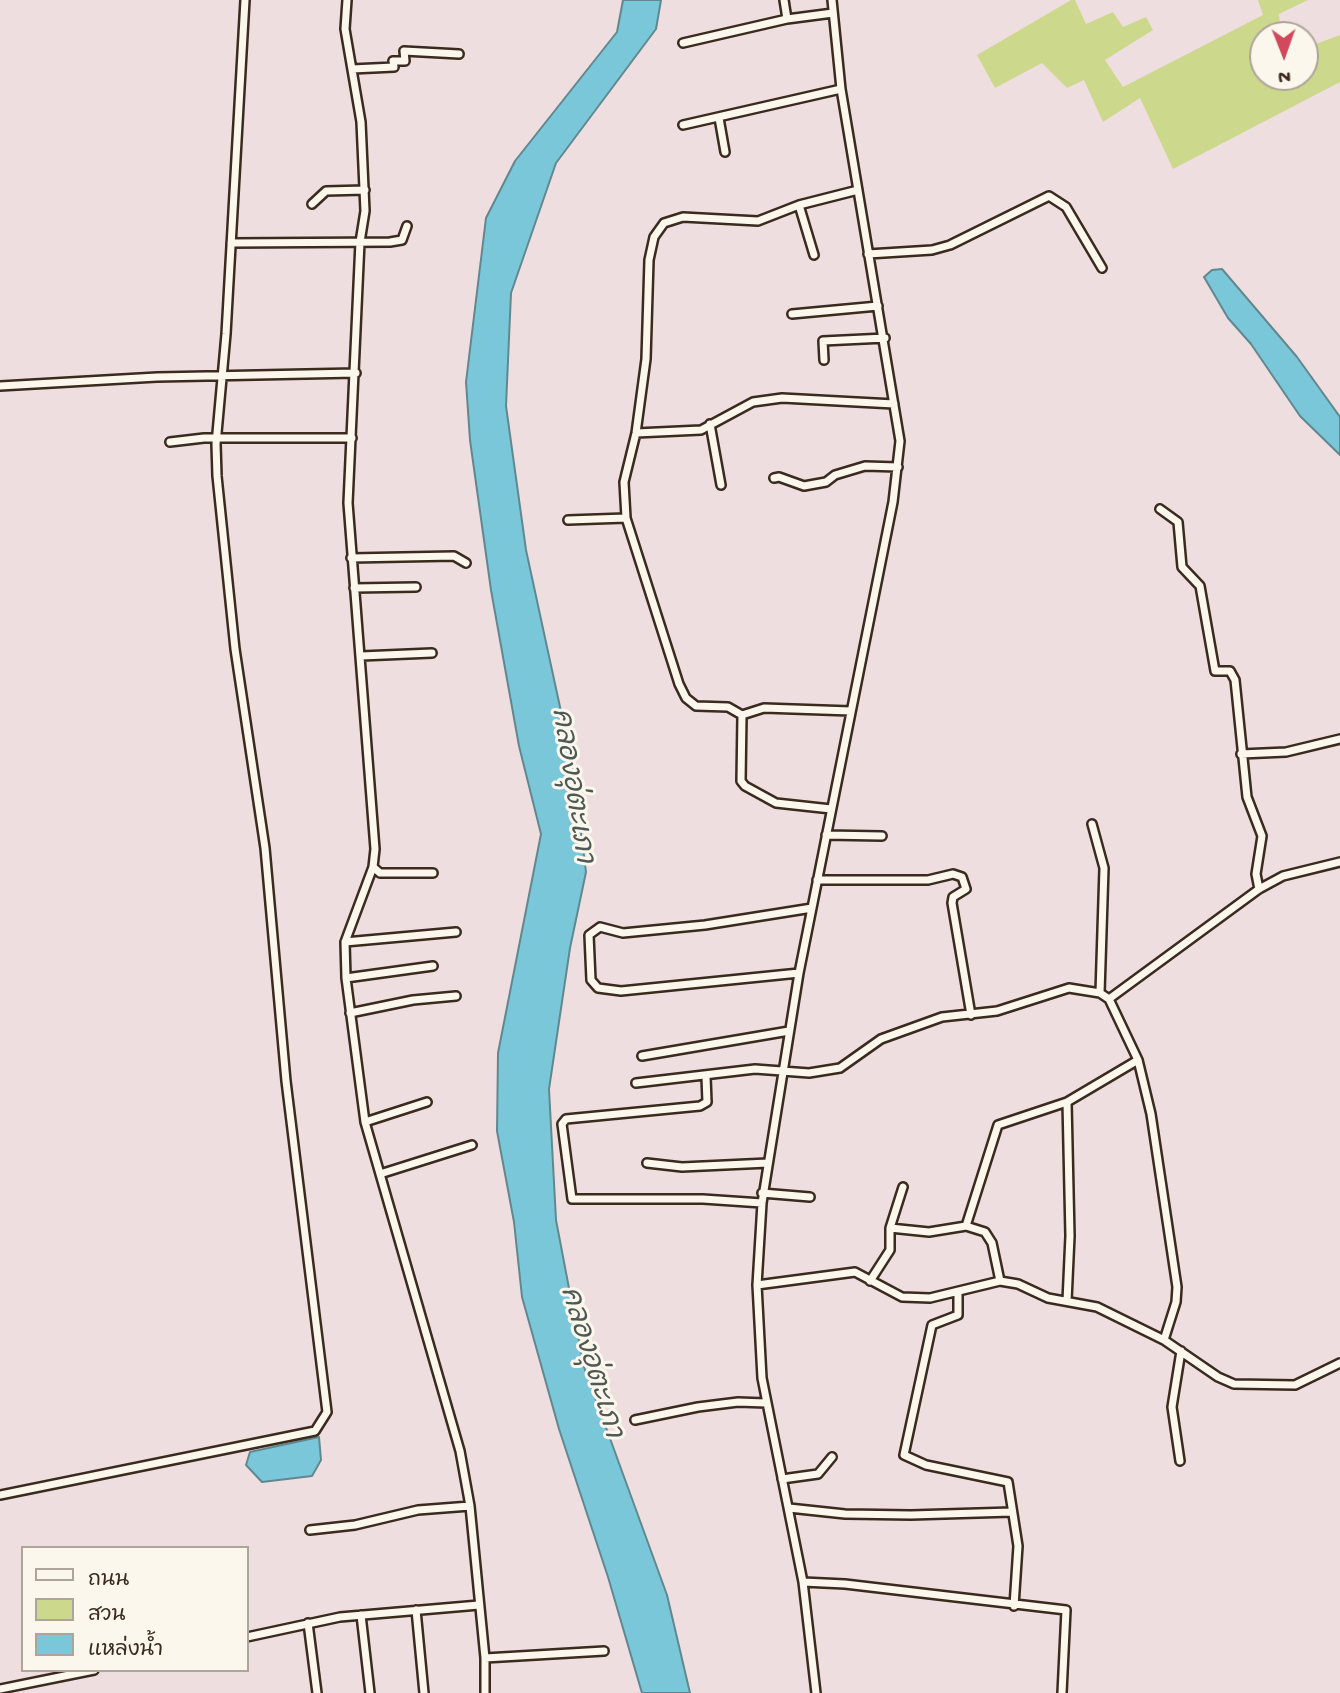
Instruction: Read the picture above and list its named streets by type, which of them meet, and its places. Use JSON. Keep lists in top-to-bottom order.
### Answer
{
  "water": ["คลองอุ่ตะเภา"],
  "legend": ["ถนน", "สวน", "แหล่งน้ำ"],
  "north": "bottom"
}
